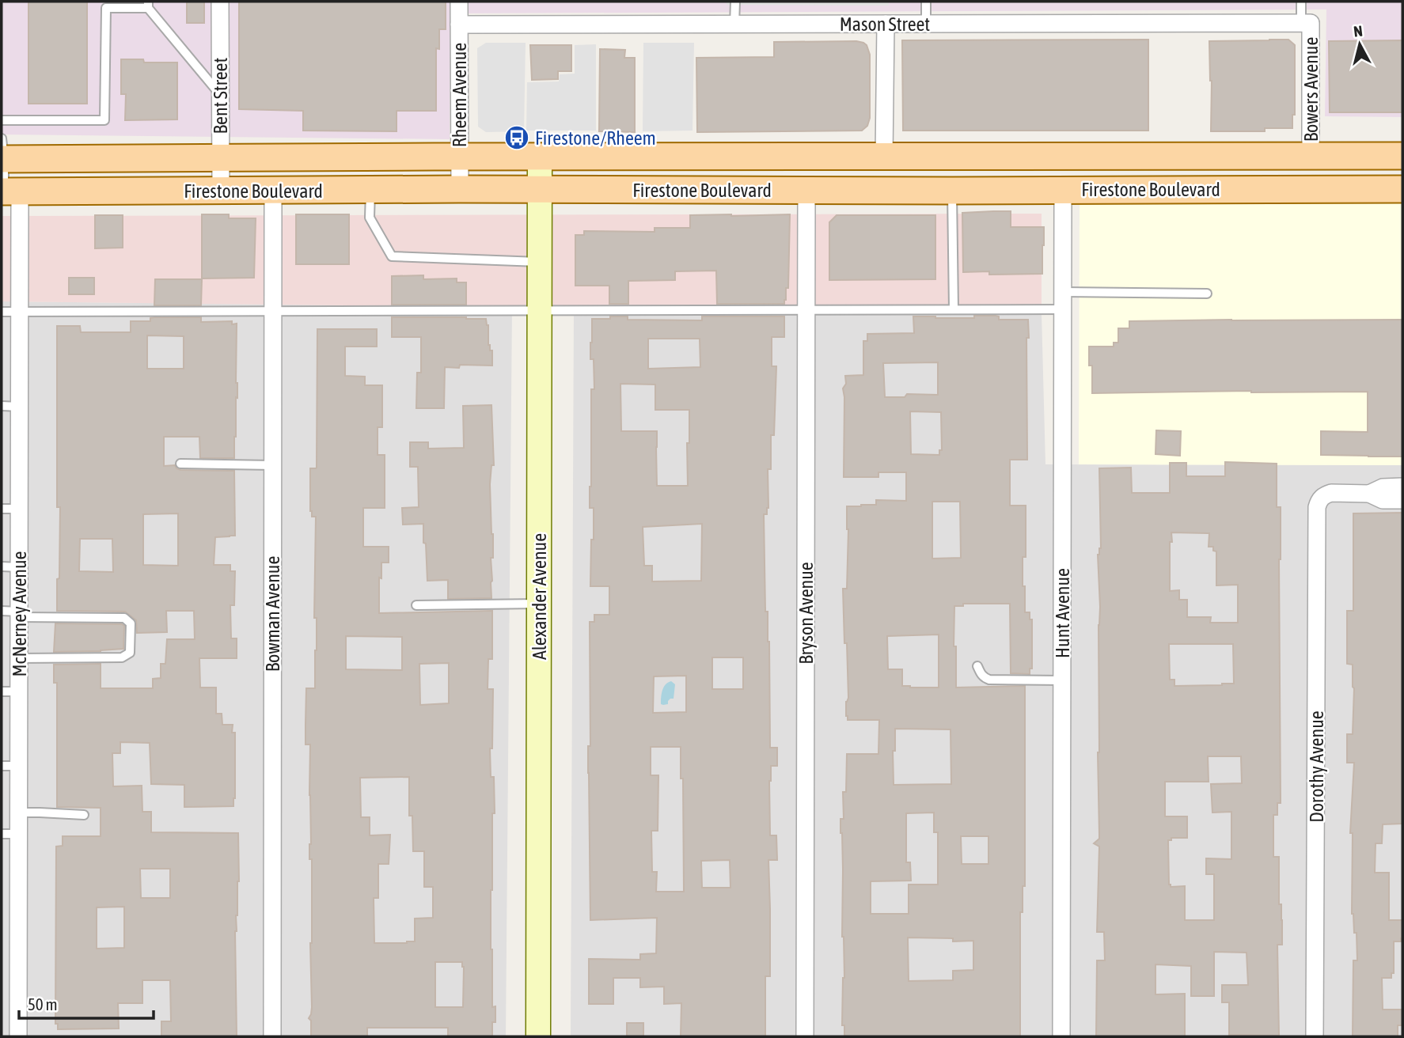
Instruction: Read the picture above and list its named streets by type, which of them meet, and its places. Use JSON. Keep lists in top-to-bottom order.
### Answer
{
  "streets": {
    "main road": ["Firestone Boulevard"],
    "street": [
      "Mason Street",
      "Bowers Avenue",
      "Rheem Avenue",
      "Bent Street",
      "Alexander Avenue",
      "Bryson Avenue",
      "Hunt Avenue",
      "McNerney Avenue",
      "Bowman Avenue",
      "Dorothy Avenue"
    ]
  },
  "crossings": [
    ["Mason Street", "Bowers Avenue"],
    ["Mason Street", "Rheem Avenue"],
    ["Bowers Avenue", "Firestone Boulevard"],
    ["Rheem Avenue", "Firestone Boulevard"],
    ["Bent Street", "Firestone Boulevard"],
    ["Firestone Boulevard", "Alexander Avenue"],
    ["Firestone Boulevard", "Bryson Avenue"],
    ["Firestone Boulevard", "Hunt Avenue"],
    ["Firestone Boulevard", "McNerney Avenue"],
    ["Firestone Boulevard", "Bowman Avenue"]
  ],
  "places": {
    "bus stop": ["Firestone/Rheem"]
  },
  "scale_bar": "50 m",
  "north": "top"
}
